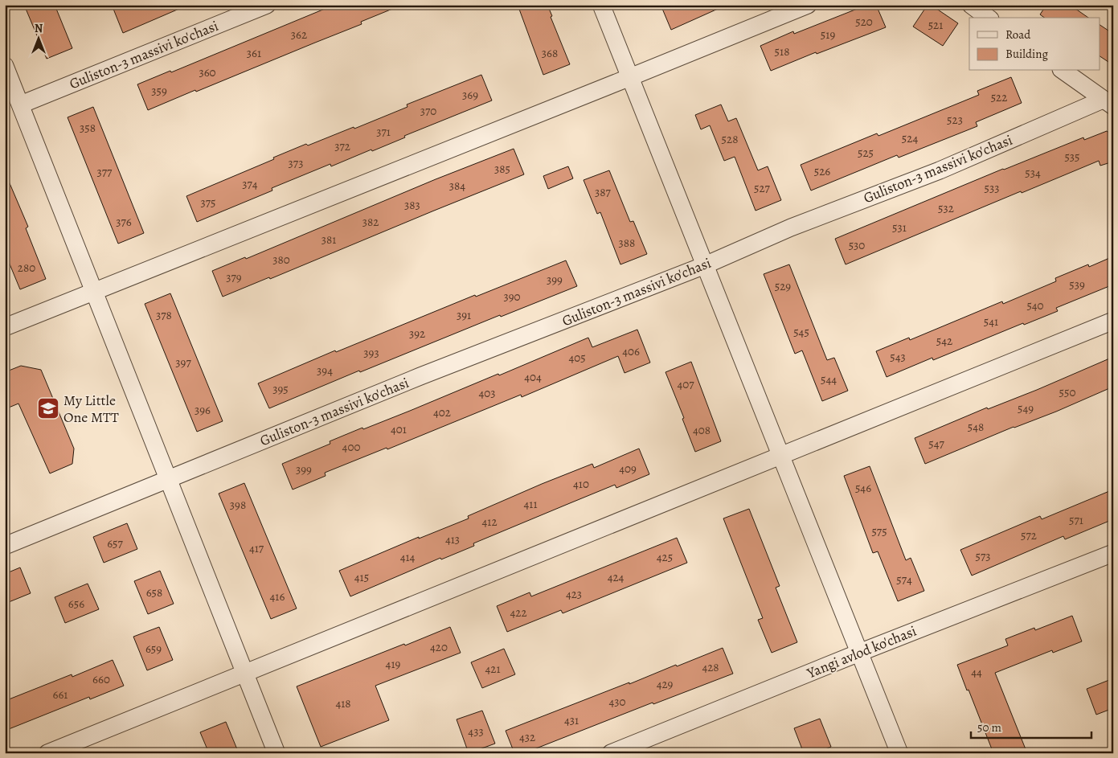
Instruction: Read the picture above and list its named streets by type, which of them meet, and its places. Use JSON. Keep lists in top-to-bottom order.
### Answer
{
  "streets": {
    "street": ["Guliston-3 massivi ko'chasi", "Yangi avlod ko'chasi"]
  },
  "places": {
    "school or university": ["My Little One MTT"]
  },
  "house_numbers": [
    "520",
    "521",
    "362",
    "519",
    "518",
    "361",
    "368",
    "360",
    "359",
    "369",
    "522",
    "370",
    "523",
    "358",
    "371",
    "524",
    "528",
    "372",
    "525",
    "535",
    "373",
    "385",
    "526",
    "377",
    "534",
    "374",
    "384",
    "527",
    "533",
    "387",
    "375",
    "383",
    "532",
    "376",
    "382",
    "531",
    "381",
    "388",
    "530",
    "380",
    "280",
    "379",
    "399",
    "539",
    "529",
    "390",
    "540",
    "378",
    "391",
    "541",
    "545",
    "392",
    "542",
    "406",
    "393",
    "543",
    "405",
    "397",
    "394",
    "404",
    "544",
    "407",
    "395",
    "550",
    "403",
    "549",
    "396",
    "402",
    "548",
    "401",
    "408",
    "547",
    "400",
    "409",
    "399",
    "410",
    "546",
    "411",
    "398",
    "571",
    "412",
    "575",
    "572",
    "413",
    "657",
    "417",
    "573",
    "414",
    "425",
    "415",
    "424",
    "574",
    "658",
    "423",
    "416",
    "656",
    "422",
    "420",
    "659",
    "419",
    "428",
    "421",
    "44",
    "660",
    "429",
    "661",
    "430",
    "418",
    "431",
    "433",
    "432"
  ],
  "legend": ["Road", "Building"],
  "scale_bar": "50 m",
  "north": "top"
}
